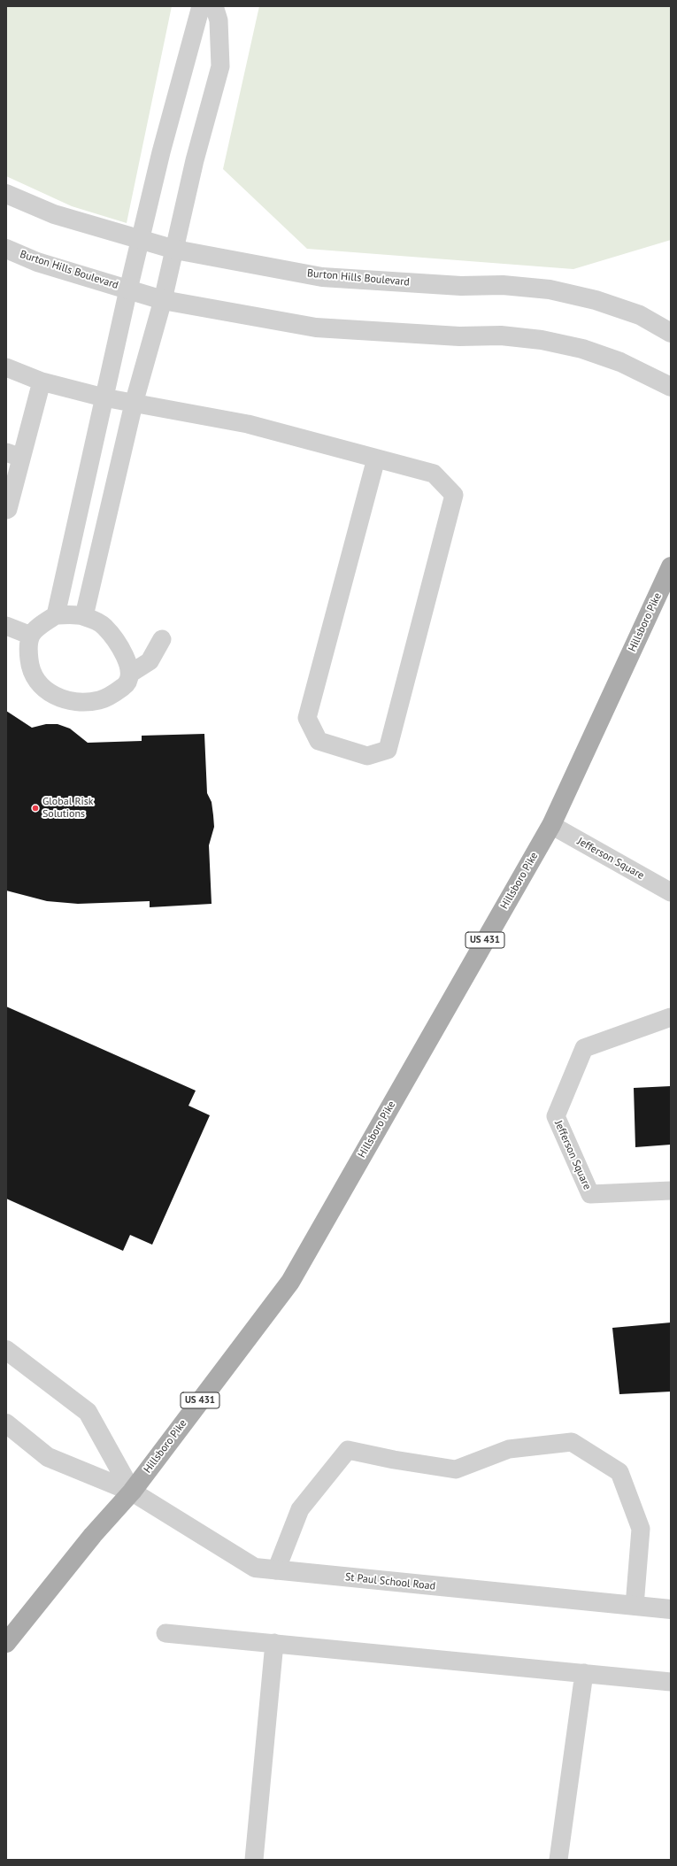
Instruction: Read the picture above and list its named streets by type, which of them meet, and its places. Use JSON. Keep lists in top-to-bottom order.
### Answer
{
  "streets": {
    "main road": ["Hillsboro Pike", "US 431"],
    "street": ["Burton Hills Boulevard", "St Paul School Road"],
    "lane": ["Jefferson Square"]
  },
  "crossings": [
    ["Hillsboro Pike", "Jefferson Square"],
    ["Hillsboro Pike", "St Paul School Road"]
  ],
  "places": ["Global Risk Solutions"]
}
